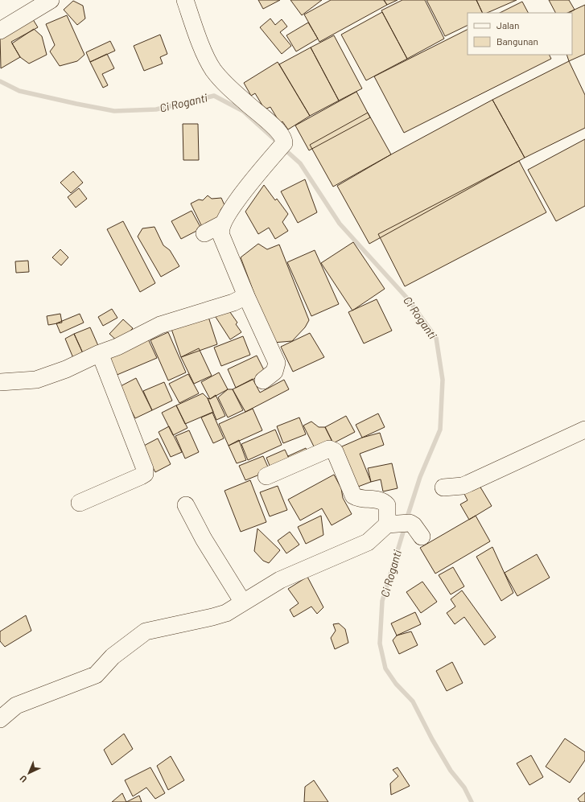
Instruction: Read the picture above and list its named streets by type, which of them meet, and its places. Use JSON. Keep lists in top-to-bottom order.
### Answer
{
  "water": ["Ci Roganti"],
  "legend": ["Jalan", "Bangunan"],
  "north": "bottom left"
}
